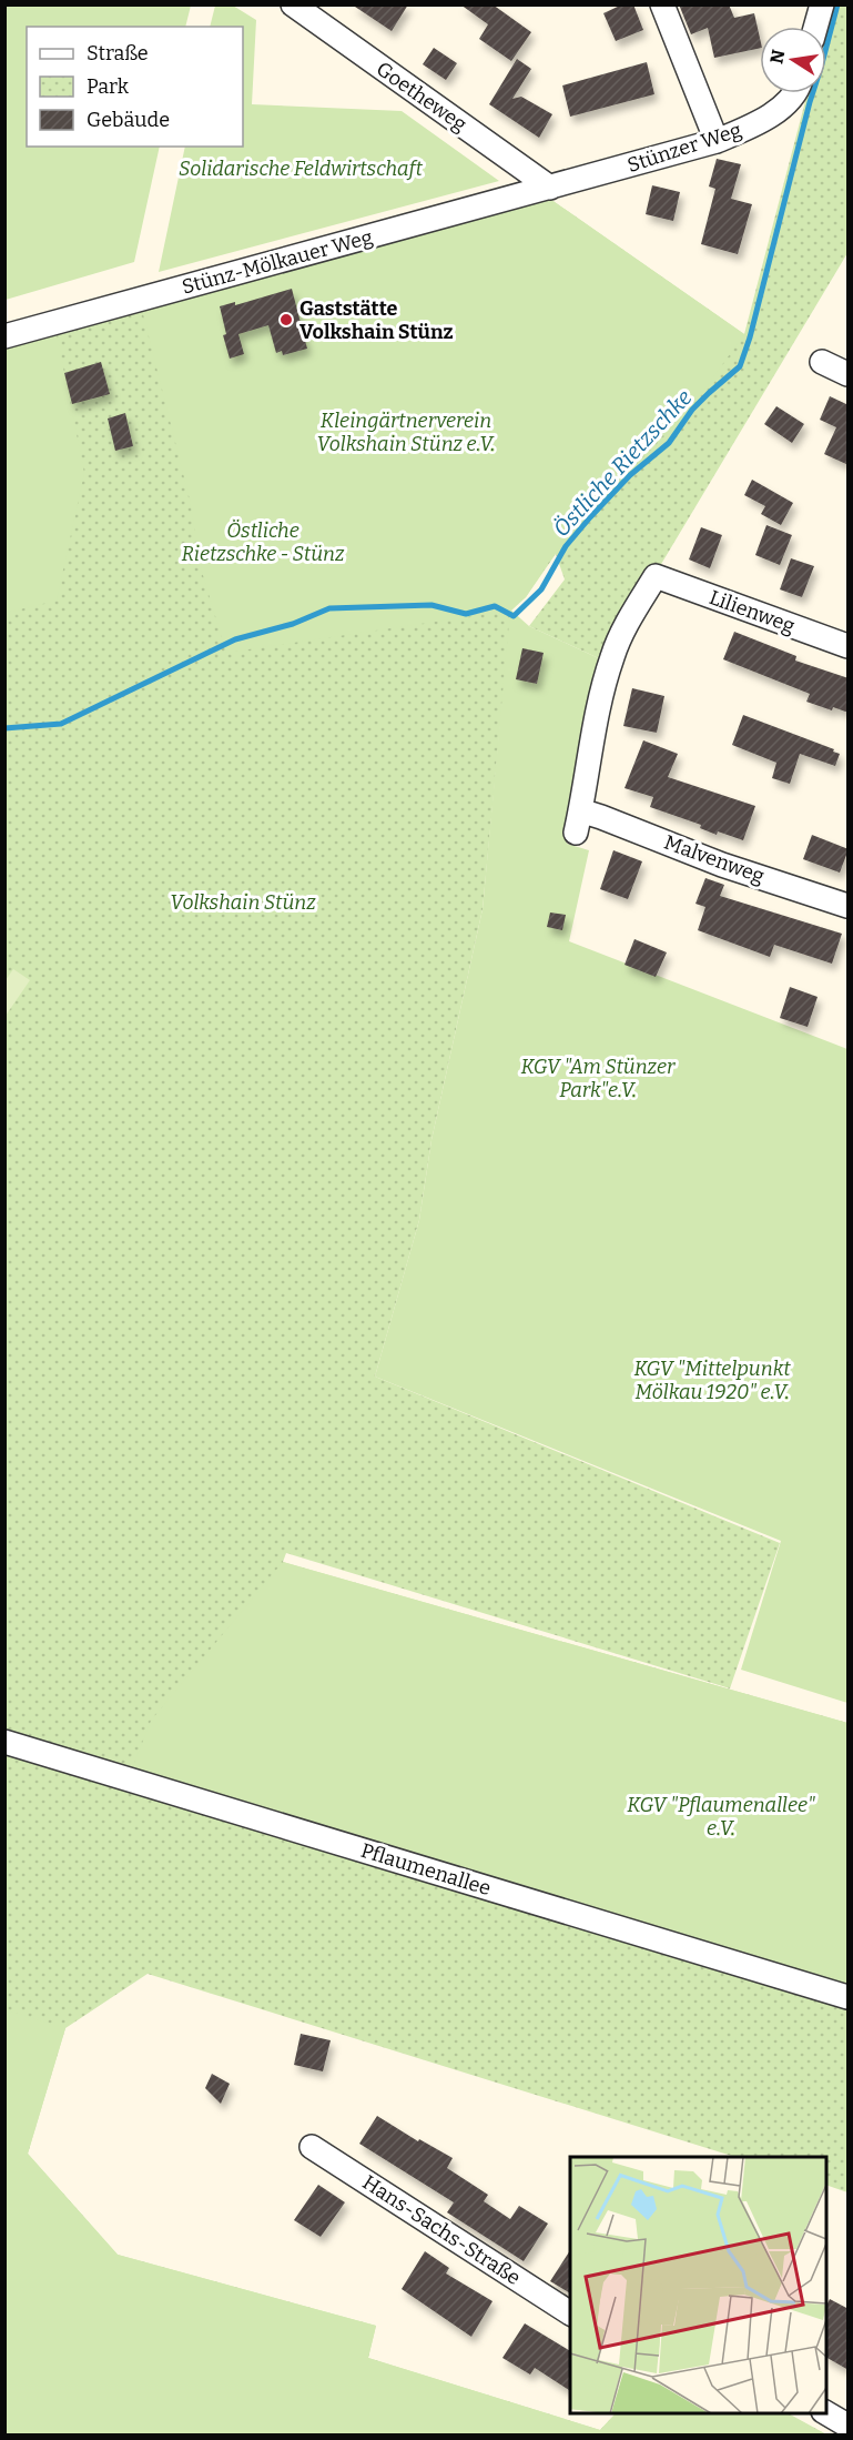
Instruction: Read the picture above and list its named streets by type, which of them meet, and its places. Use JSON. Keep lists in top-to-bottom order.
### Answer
{
  "streets": {
    "street": [
      "Goetheweg",
      "Stünzer Weg",
      "Stünz-Mölkauer Weg",
      "Lilienweg",
      "Malvenweg",
      "Pflaumenallee",
      "Hans-Sachs-Straße"
    ]
  },
  "crossings": [
    ["Goetheweg", "Stünzer Weg"],
    ["Goetheweg", "Stünz-Mölkauer Weg"],
    ["Stünzer Weg", "Stünz-Mölkauer Weg"],
    ["Lilienweg", "Malvenweg"]
  ],
  "water": ["Östliche Rietzschke"],
  "parks": [
    "Solidarische Feldwirtschaft",
    "Kleingärtnerverein Volkshain Stünz e.V.",
    "Östliche Rietzschke - Stünz",
    "Volkshain Stünz",
    "KGV \"Am Stünzer Park\"e.V.",
    "KGV \"Mittelpunkt Mölkau 1920\" e.V.",
    "KGV \"Pflaumenallee\" e.V."
  ],
  "places": ["Gaststätte Volkshain Stünz"],
  "legend": ["Straße", "Park", "Gebäude"],
  "north": "left"
}
